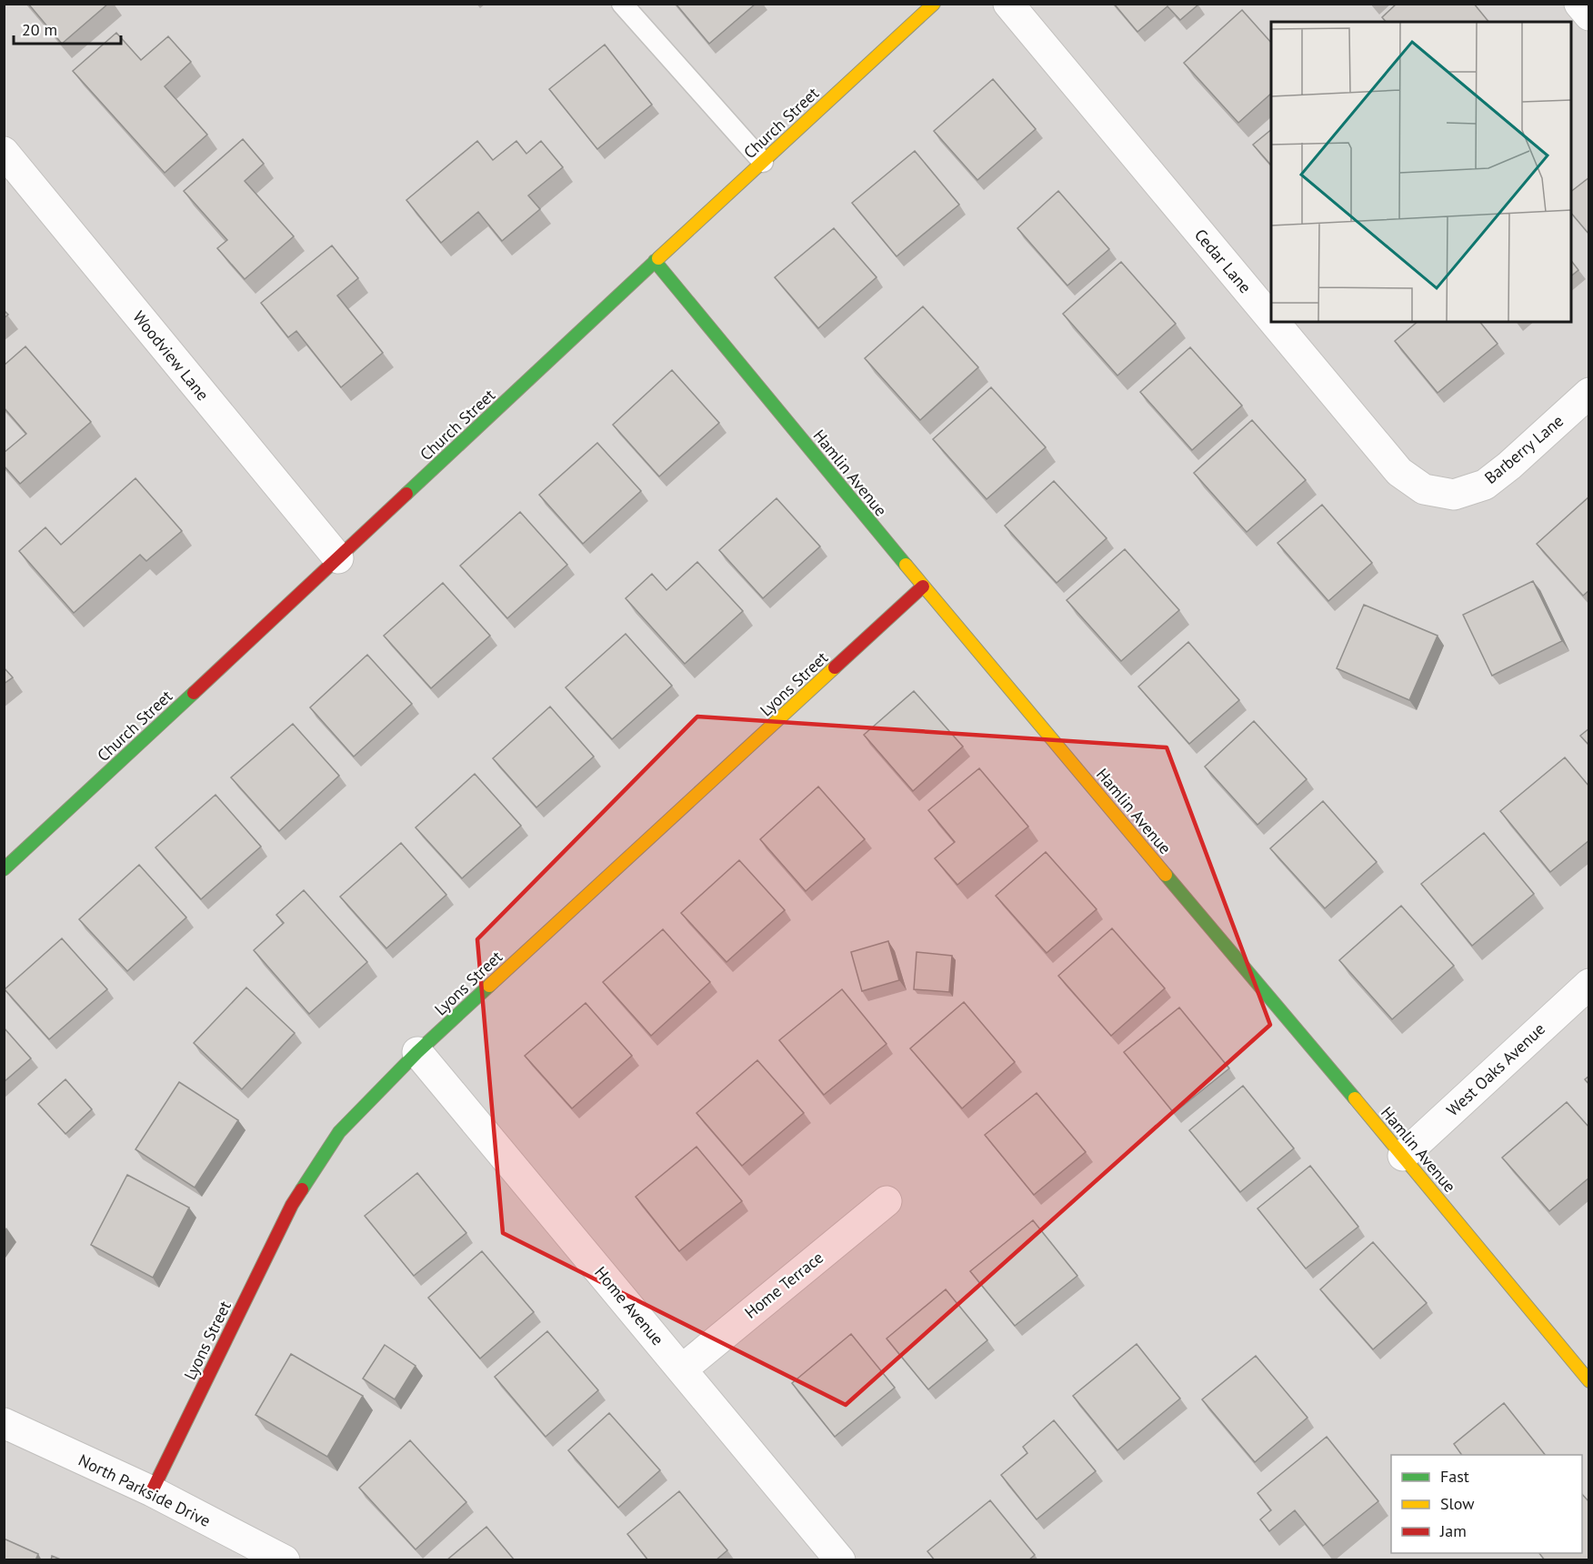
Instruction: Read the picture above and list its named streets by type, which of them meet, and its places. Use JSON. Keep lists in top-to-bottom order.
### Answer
{
  "streets": {
    "street": [
      "Church Street",
      "Cedar Lane",
      "Woodview Lane",
      "Barberry Lane",
      "Hamlin Avenue",
      "Lyons Street",
      "West Oaks Avenue",
      "Home Terrace",
      "Home Avenue",
      "North Parkside Drive"
    ]
  },
  "crossings": [
    ["Church Street", "Woodview Lane"],
    ["Church Street", "Hamlin Avenue"],
    ["Cedar Lane", "Barberry Lane"],
    ["Hamlin Avenue", "Lyons Street"],
    ["Hamlin Avenue", "West Oaks Avenue"],
    ["Lyons Street", "Home Avenue"],
    ["Lyons Street", "North Parkside Drive"],
    ["Home Terrace", "Home Avenue"]
  ],
  "legend": ["Fast", "Slow", "Jam"],
  "scale_bar": "20 m"
}
